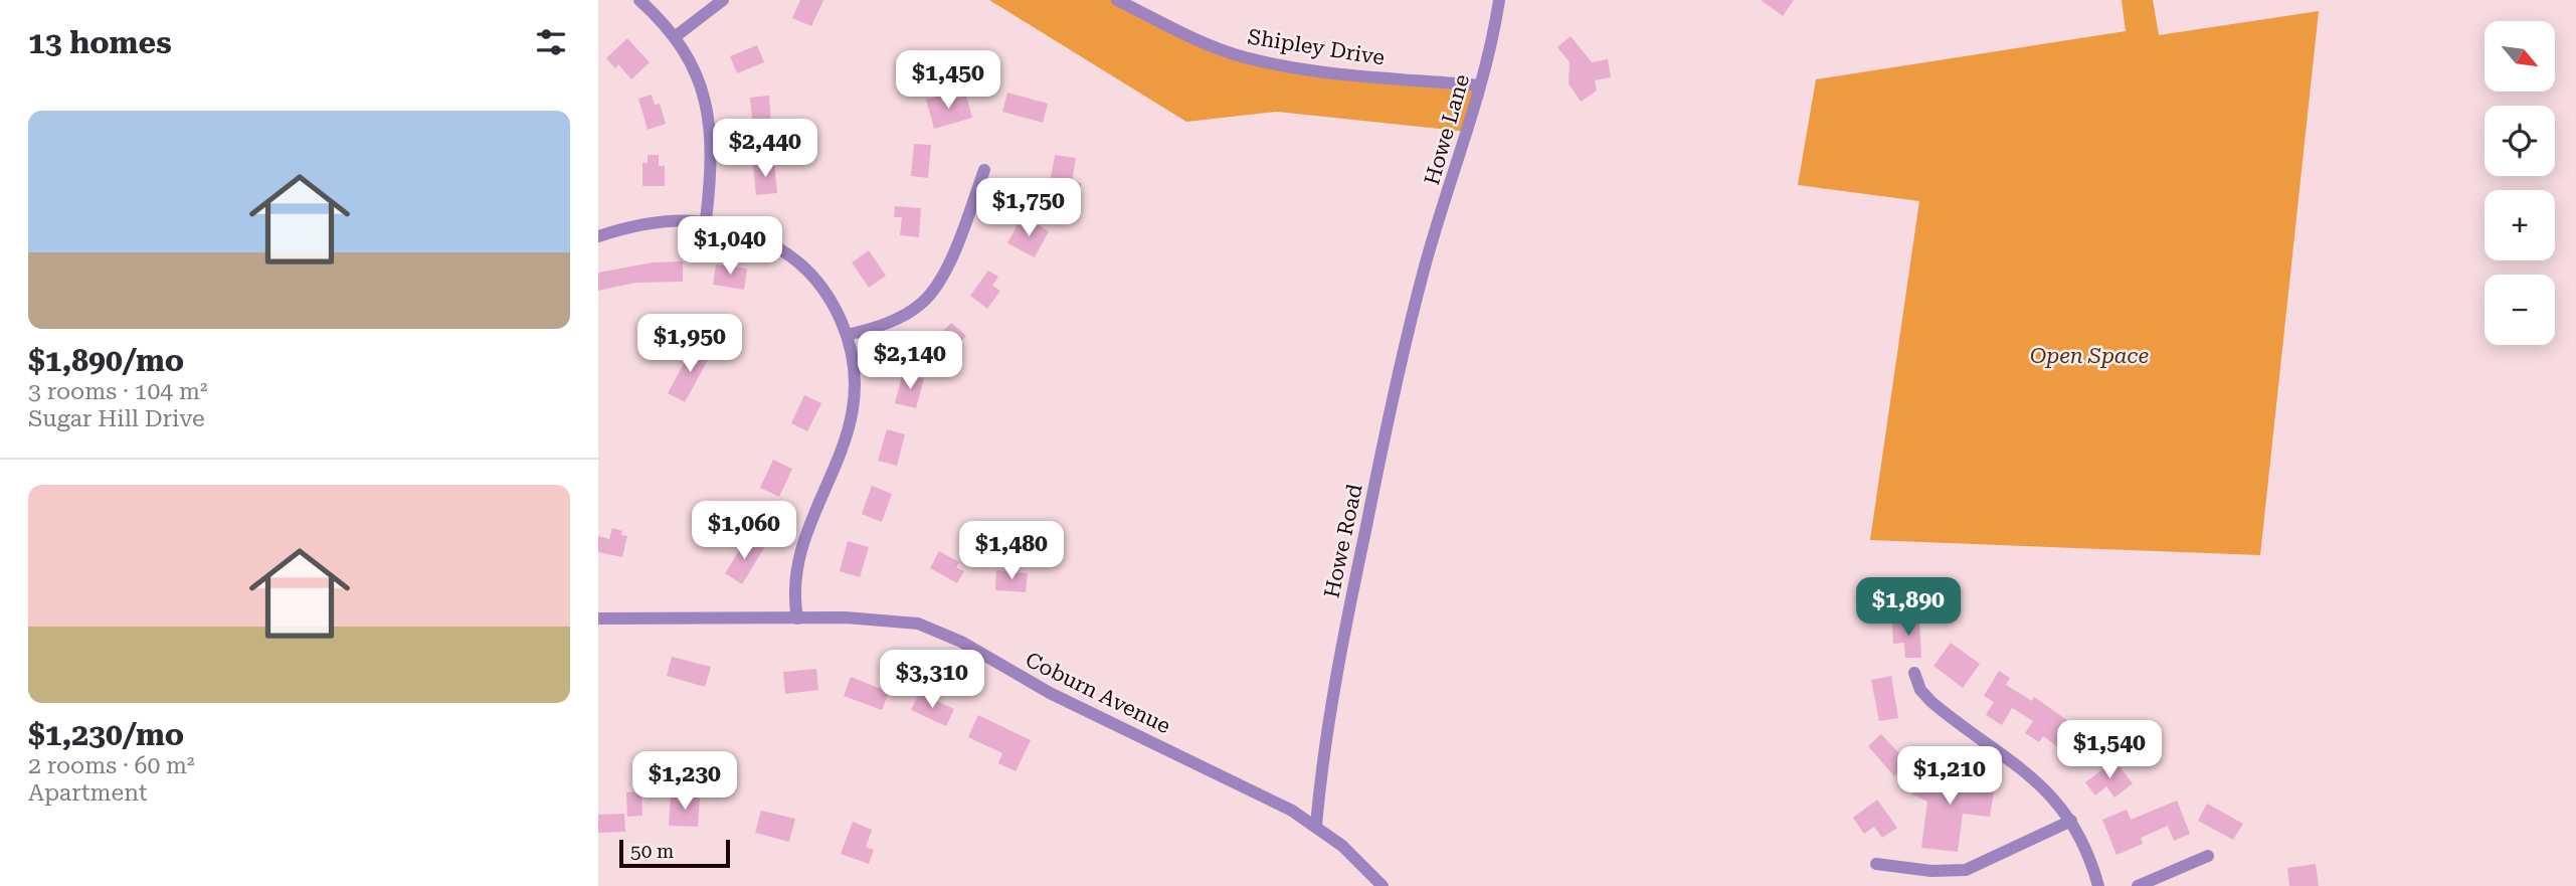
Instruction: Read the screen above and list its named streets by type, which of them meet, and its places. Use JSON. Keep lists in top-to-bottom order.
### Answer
{
  "streets": {
    "street": [
      "Shipley Drive",
      "Howe Lane",
      "Howe Road",
      "Coburn Avenue"
    ]
  },
  "crossings": [
    ["Shipley Drive", "Howe Lane"],
    ["Howe Lane", "Howe Road"],
    ["Howe Road", "Coburn Avenue"]
  ],
  "parks": ["Open Space"],
  "scale_bar": "50 m",
  "north": "bottom right",
  "page": {
    "heading": "13 homes",
    "map_buttons": ["+", "−"],
    "price": [
      "$1,450",
      "$2,440",
      "$1,750",
      "$1,040",
      "$1,950",
      "$2,140",
      "$1,060",
      "$1,480",
      "$1,890",
      "$3,310",
      "$1,540",
      "$1,210",
      "$1,230"
    ],
    "list": [
      {
        "name": "$1,890/mo",
        "note": "3 rooms · 104 m² · Sugar Hill Drive"
      },
      {
        "name": "$1,230/mo",
        "note": "2 rooms · 60 m² · Apartment"
      }
    ],
    "scale": "50 m"
  }
}
